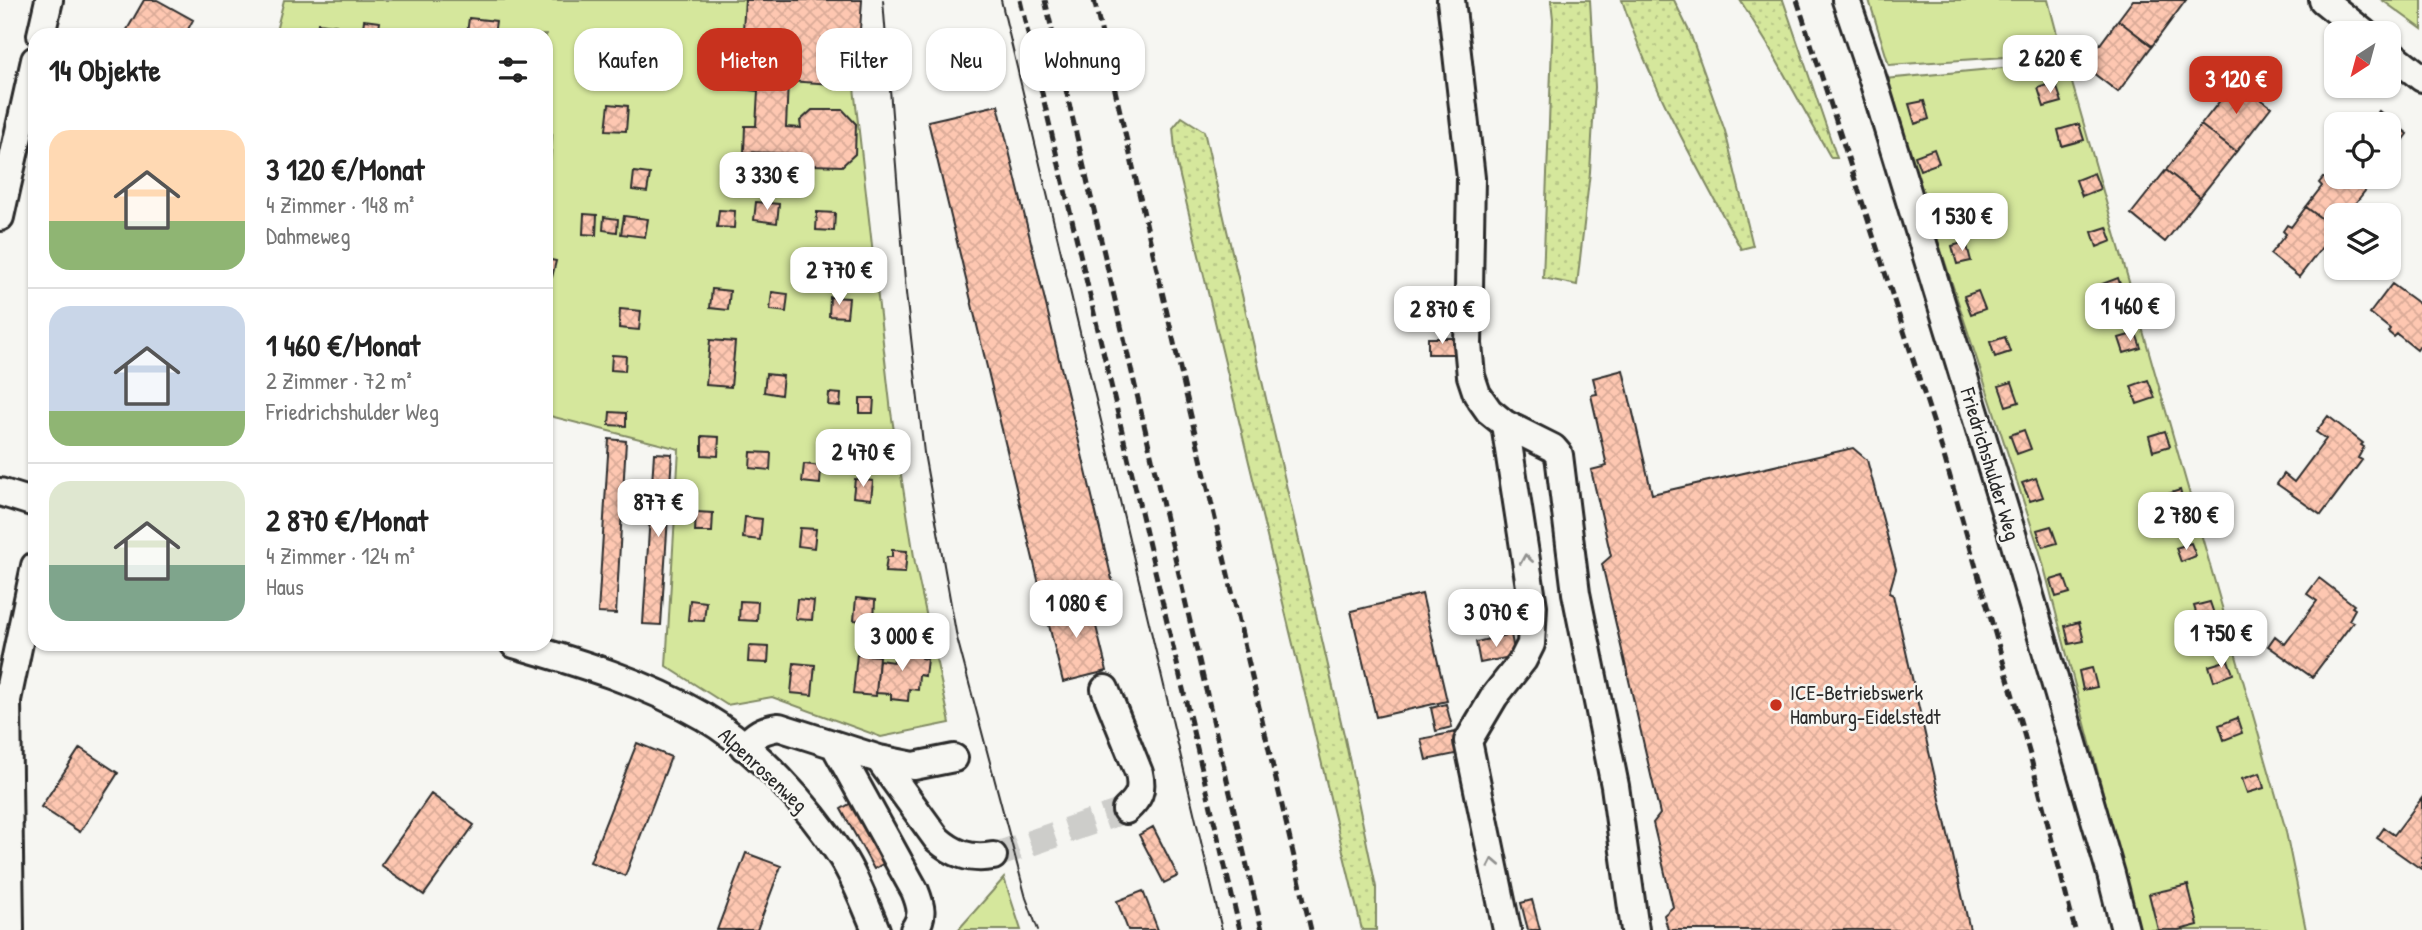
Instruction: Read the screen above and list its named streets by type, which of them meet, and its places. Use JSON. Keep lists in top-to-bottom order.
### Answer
{
  "streets": {
    "street": ["Friedrichshulder Weg", "Alpenrosenweg"]
  },
  "places": ["ICE-Betriebswerk Hamburg-Eidelstedt"],
  "north": "bottom left",
  "page": {
    "chip": [
      "Kaufen",
      "Mieten",
      "Filter",
      "Neu",
      "Wohnung"
    ],
    "heading": "14 Objekte",
    "price": [
      "2 620 €",
      "3 120 €",
      "3 330 €",
      "1 530 €",
      "2 770 €",
      "1 460 €",
      "2 870 €",
      "2 470 €",
      "877 €",
      "2 780 €",
      "1 080 €",
      "3 070 €",
      "1 750 €",
      "3 000 €"
    ],
    "list": [
      {
        "name": "3 120 €/Monat",
        "note": "4 Zimmer · 148 m² · Dahmeweg"
      },
      {
        "name": "1 460 €/Monat",
        "note": "2 Zimmer · 72 m² · Friedrichshulder Weg"
      },
      {
        "name": "2 870 €/Monat",
        "note": "4 Zimmer · 124 m² · Haus"
      }
    ]
  }
}
